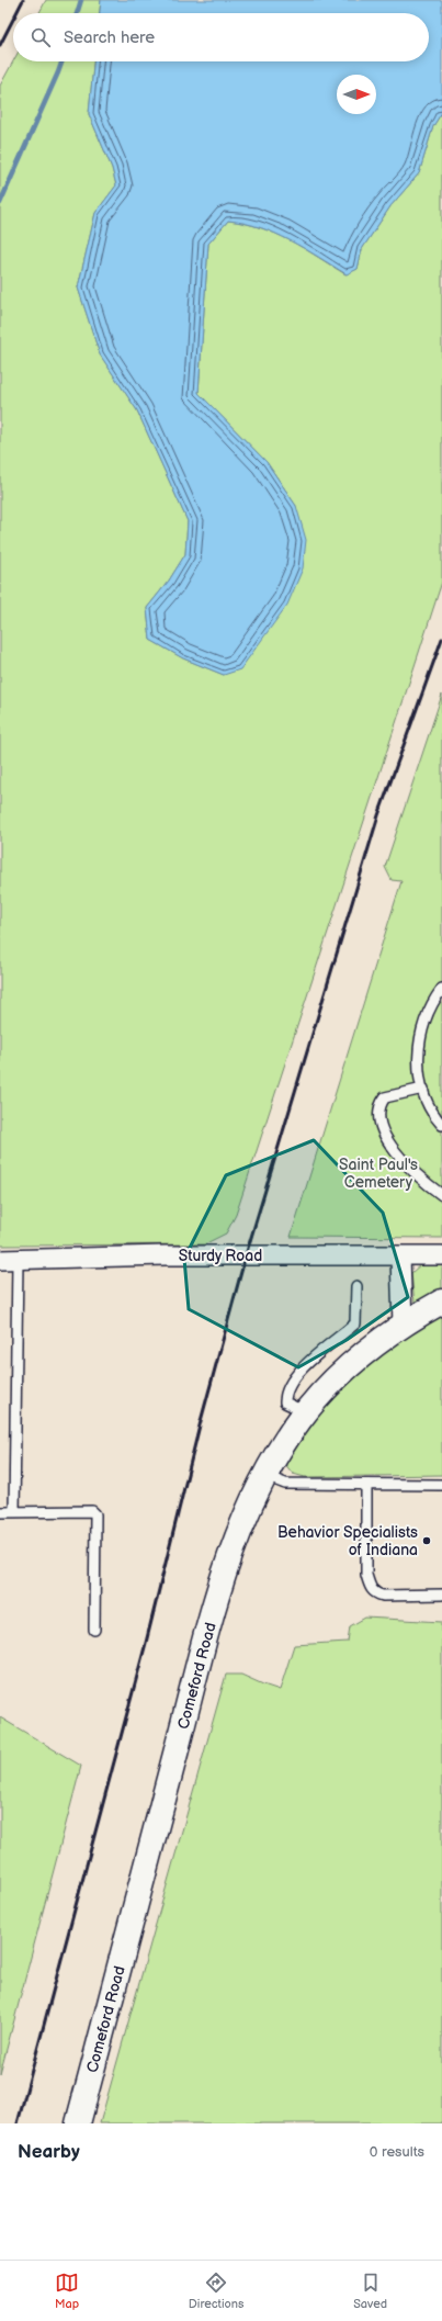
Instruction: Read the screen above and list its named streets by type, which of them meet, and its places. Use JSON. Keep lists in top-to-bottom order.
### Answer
{
  "streets": {
    "street": ["Sturdy Road", "Comeford Road"]
  },
  "parks": ["Saint Paul's Cemetery"],
  "places": ["Behavior Specialists of Indiana"],
  "north": "right",
  "page": {
    "search": "Search here",
    "heading": ["Nearby", "0 results"],
    "nav": ["Map", "Directions", "Saved"]
  }
}
